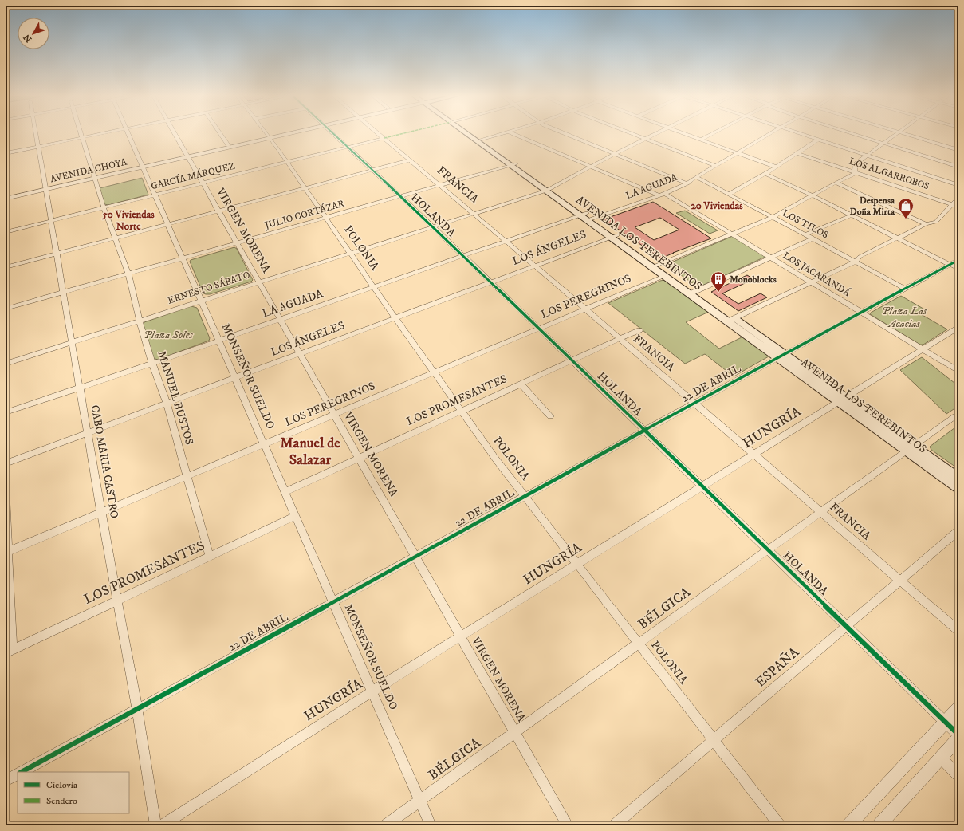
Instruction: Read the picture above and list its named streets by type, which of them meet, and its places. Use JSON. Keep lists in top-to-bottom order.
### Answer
{
  "streets": {
    "main road": ["AVENIDA LOS TEREBINTOS"],
    "street": [
      "AVENIDA CHOYA",
      "LOS ALGARROBOS",
      "GARCÍA MÁRQUEZ",
      "FRANCIA",
      "LA AGUADA",
      "JULIO CORTÁZAR",
      "HOLANDA",
      "LOS TILOS",
      "VIRGEN MORENA",
      "POLONIA",
      "LOS ÁNGELES",
      "LOS JACARANDÁ",
      "ERNESTO SÁBATO",
      "LOS PEREGRINOS",
      "MONSEÑOR SUELDO",
      "22 DE ABRIL",
      "MANUEL BUSTOS",
      "LOS PROMESANTES",
      "HUNGRÍA",
      "CABO MARIA CASTRO",
      "BÉLGICA",
      "ESPAÑA"
    ]
  },
  "crossings": [
    ["AVENIDA CHOYA", "VIRGEN MORENA"],
    ["AVENIDA CHOYA", "POLONIA"],
    ["AVENIDA CHOYA", "MONSEÑOR SUELDO"],
    ["AVENIDA CHOYA", "MANUEL BUSTOS"],
    ["AVENIDA CHOYA", "CABO MARIA CASTRO"],
    ["GARCÍA MÁRQUEZ", "FRANCIA"],
    ["GARCÍA MÁRQUEZ", "HOLANDA"],
    ["GARCÍA MÁRQUEZ", "VIRGEN MORENA"],
    ["GARCÍA MÁRQUEZ", "POLONIA"],
    ["GARCÍA MÁRQUEZ", "MONSEÑOR SUELDO"],
    ["GARCÍA MÁRQUEZ", "MANUEL BUSTOS"],
    ["GARCÍA MÁRQUEZ", "CABO MARIA CASTRO"],
    ["FRANCIA", "LA AGUADA"],
    ["FRANCIA", "JULIO CORTÁZAR"],
    ["FRANCIA", "LOS ÁNGELES"],
    ["FRANCIA", "ERNESTO SÁBATO"],
    ["FRANCIA", "LOS PEREGRINOS"],
    ["FRANCIA", "22 DE ABRIL"],
    ["FRANCIA", "LOS PROMESANTES"],
    ["FRANCIA", "HUNGRÍA"],
    ["FRANCIA", "BÉLGICA"],
    ["FRANCIA", "ESPAÑA"],
    ["LA AGUADA", "HOLANDA"],
    ["LA AGUADA", "LOS TILOS"],
    ["LA AGUADA", "VIRGEN MORENA"],
    ["LA AGUADA", "AVENIDA LOS TEREBINTOS"],
    ["LA AGUADA", "POLONIA"],
    ["LA AGUADA", "LOS JACARANDÁ"],
    ["LA AGUADA", "MONSEÑOR SUELDO"],
    ["LA AGUADA", "MANUEL BUSTOS"],
    ["LA AGUADA", "CABO MARIA CASTRO"],
    ["JULIO CORTÁZAR", "HOLANDA"],
    ["JULIO CORTÁZAR", "VIRGEN MORENA"],
    ["JULIO CORTÁZAR", "AVENIDA LOS TEREBINTOS"],
    ["JULIO CORTÁZAR", "POLONIA"],
    ["JULIO CORTÁZAR", "MONSEÑOR SUELDO"],
    ["JULIO CORTÁZAR", "MANUEL BUSTOS"],
    ["JULIO CORTÁZAR", "CABO MARIA CASTRO"],
    ["HOLANDA", "LOS ÁNGELES"],
    ["HOLANDA", "ERNESTO SÁBATO"],
    ["HOLANDA", "LOS PEREGRINOS"],
    ["HOLANDA", "22 DE ABRIL"],
    ["HOLANDA", "LOS PROMESANTES"],
    ["HOLANDA", "HUNGRÍA"],
    ["HOLANDA", "BÉLGICA"],
    ["HOLANDA", "ESPAÑA"],
    ["LOS TILOS", "22 DE ABRIL"],
    ["VIRGEN MORENA", "LOS ÁNGELES"],
    ["VIRGEN MORENA", "ERNESTO SÁBATO"],
    ["VIRGEN MORENA", "LOS PEREGRINOS"],
    ["VIRGEN MORENA", "22 DE ABRIL"],
    ["VIRGEN MORENA", "LOS PROMESANTES"],
    ["VIRGEN MORENA", "HUNGRÍA"],
    ["VIRGEN MORENA", "BÉLGICA"],
    ["AVENIDA LOS TEREBINTOS", "LOS ÁNGELES"],
    ["AVENIDA LOS TEREBINTOS", "ERNESTO SÁBATO"],
    ["AVENIDA LOS TEREBINTOS", "LOS PEREGRINOS"],
    ["AVENIDA LOS TEREBINTOS", "22 DE ABRIL"],
    ["AVENIDA LOS TEREBINTOS", "HUNGRÍA"],
    ["AVENIDA LOS TEREBINTOS", "BÉLGICA"],
    ["POLONIA", "LOS ÁNGELES"],
    ["POLONIA", "ERNESTO SÁBATO"],
    ["POLONIA", "LOS PEREGRINOS"],
    ["POLONIA", "22 DE ABRIL"],
    ["POLONIA", "LOS PROMESANTES"],
    ["POLONIA", "HUNGRÍA"],
    ["POLONIA", "BÉLGICA"],
    ["POLONIA", "ESPAÑA"],
    ["LOS ÁNGELES", "MONSEÑOR SUELDO"],
    ["LOS ÁNGELES", "MANUEL BUSTOS"],
    ["LOS ÁNGELES", "CABO MARIA CASTRO"],
    ["LOS JACARANDÁ", "22 DE ABRIL"],
    ["LOS JACARANDÁ", "HUNGRÍA"],
    ["ERNESTO SÁBATO", "MONSEÑOR SUELDO"],
    ["ERNESTO SÁBATO", "MANUEL BUSTOS"],
    ["ERNESTO SÁBATO", "CABO MARIA CASTRO"],
    ["LOS PEREGRINOS", "MONSEÑOR SUELDO"],
    ["LOS PEREGRINOS", "MANUEL BUSTOS"],
    ["LOS PEREGRINOS", "CABO MARIA CASTRO"],
    ["MONSEÑOR SUELDO", "22 DE ABRIL"],
    ["MONSEÑOR SUELDO", "LOS PROMESANTES"],
    ["MONSEÑOR SUELDO", "HUNGRÍA"],
    ["MONSEÑOR SUELDO", "BÉLGICA"],
    ["22 DE ABRIL", "CABO MARIA CASTRO"],
    ["MANUEL BUSTOS", "LOS PROMESANTES"],
    ["LOS PROMESANTES", "CABO MARIA CASTRO"]
  ],
  "districts": ["20 Viviendas", "50 Viviendas Norte", "Manuel de Salazar"],
  "parks": ["Plaza Las Acacias", "Plaza Soles"],
  "places": {
    "shop": ["Despensa Doña Mirta"],
    "building": ["Monoblocks"]
  },
  "legend": ["Ciclovía", "Sendero"],
  "north": "bottom left"
}
